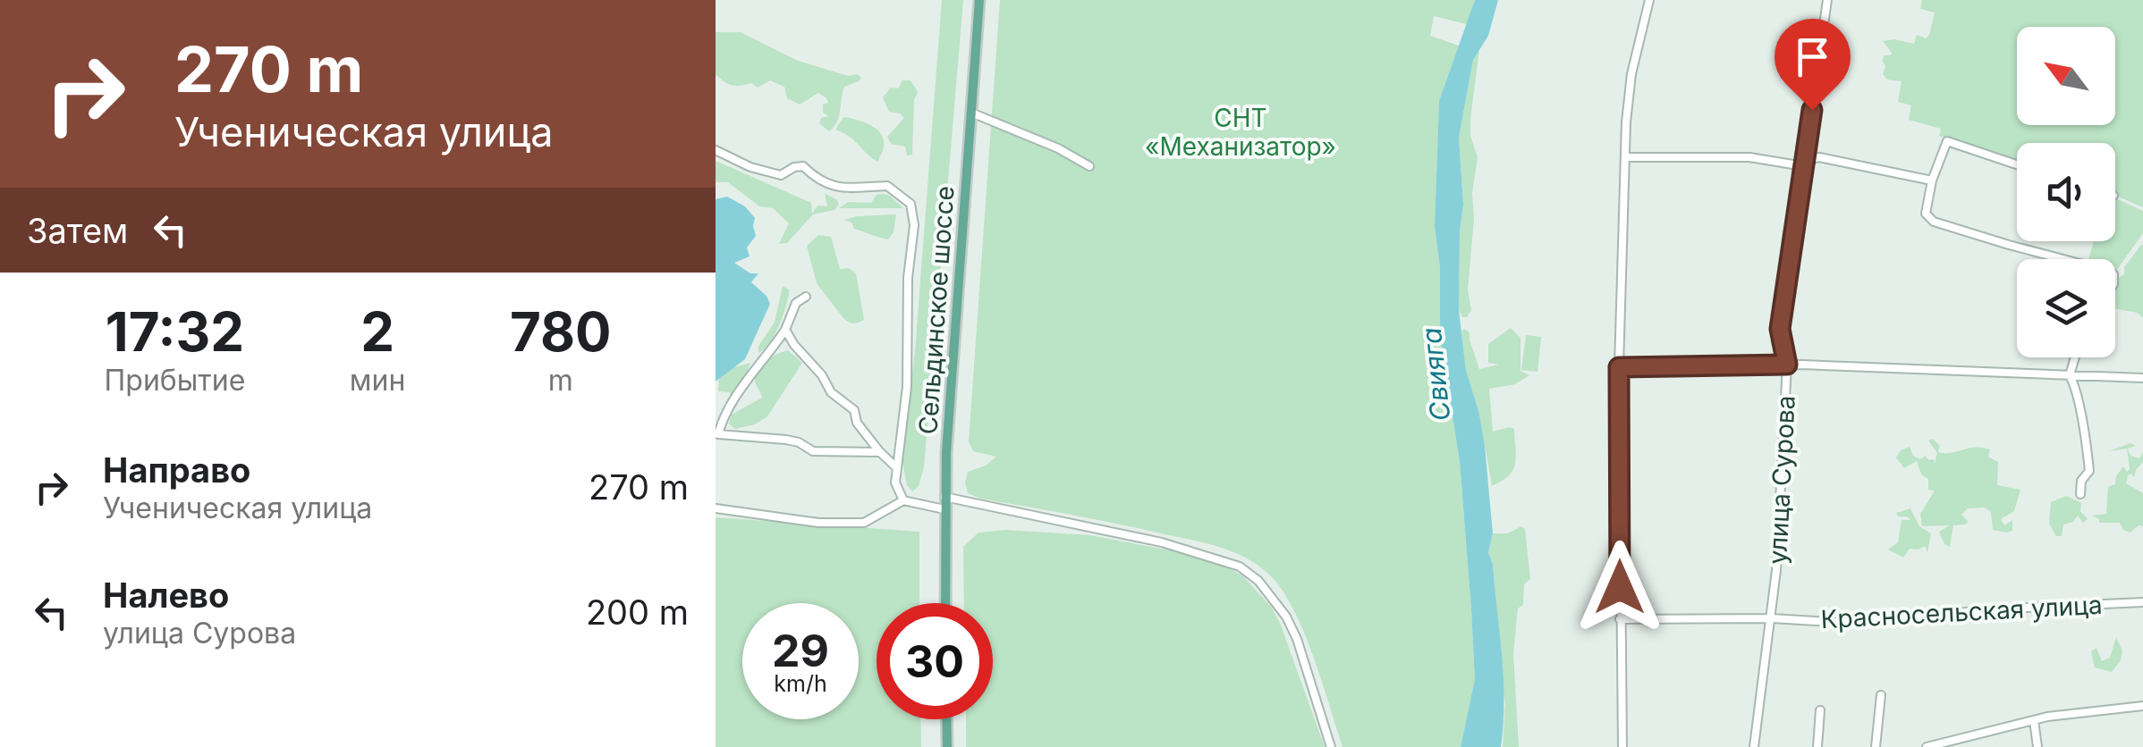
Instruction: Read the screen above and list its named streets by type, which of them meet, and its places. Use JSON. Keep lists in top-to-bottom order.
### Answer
{
  "streets": {
    "main road": ["Сельдинское шоссе"],
    "street": ["улица Сурова", "Красносельская улица"]
  },
  "crossings": [
    ["улица Сурова", "Красносельская улица"]
  ],
  "water": ["Свияга"],
  "parks": ["СНТ «Механизатор»"],
  "north": "top left",
  "page": {
    "turn": ["270 m", "Ученическая улица"],
    "then": "Затем",
    "eta": [
      "17:32",
      "Прибытие",
      "2",
      "мин",
      "780",
      "m"
    ],
    "list": [
      {
        "name": "Направо",
        "note": "Ученическая улица",
        "value": "270 m"
      },
      {
        "name": "Налево",
        "note": "улица Сурова",
        "value": "200 m"
      }
    ],
    "speed": "29 km/h",
    "limit": "30"
  }
}
